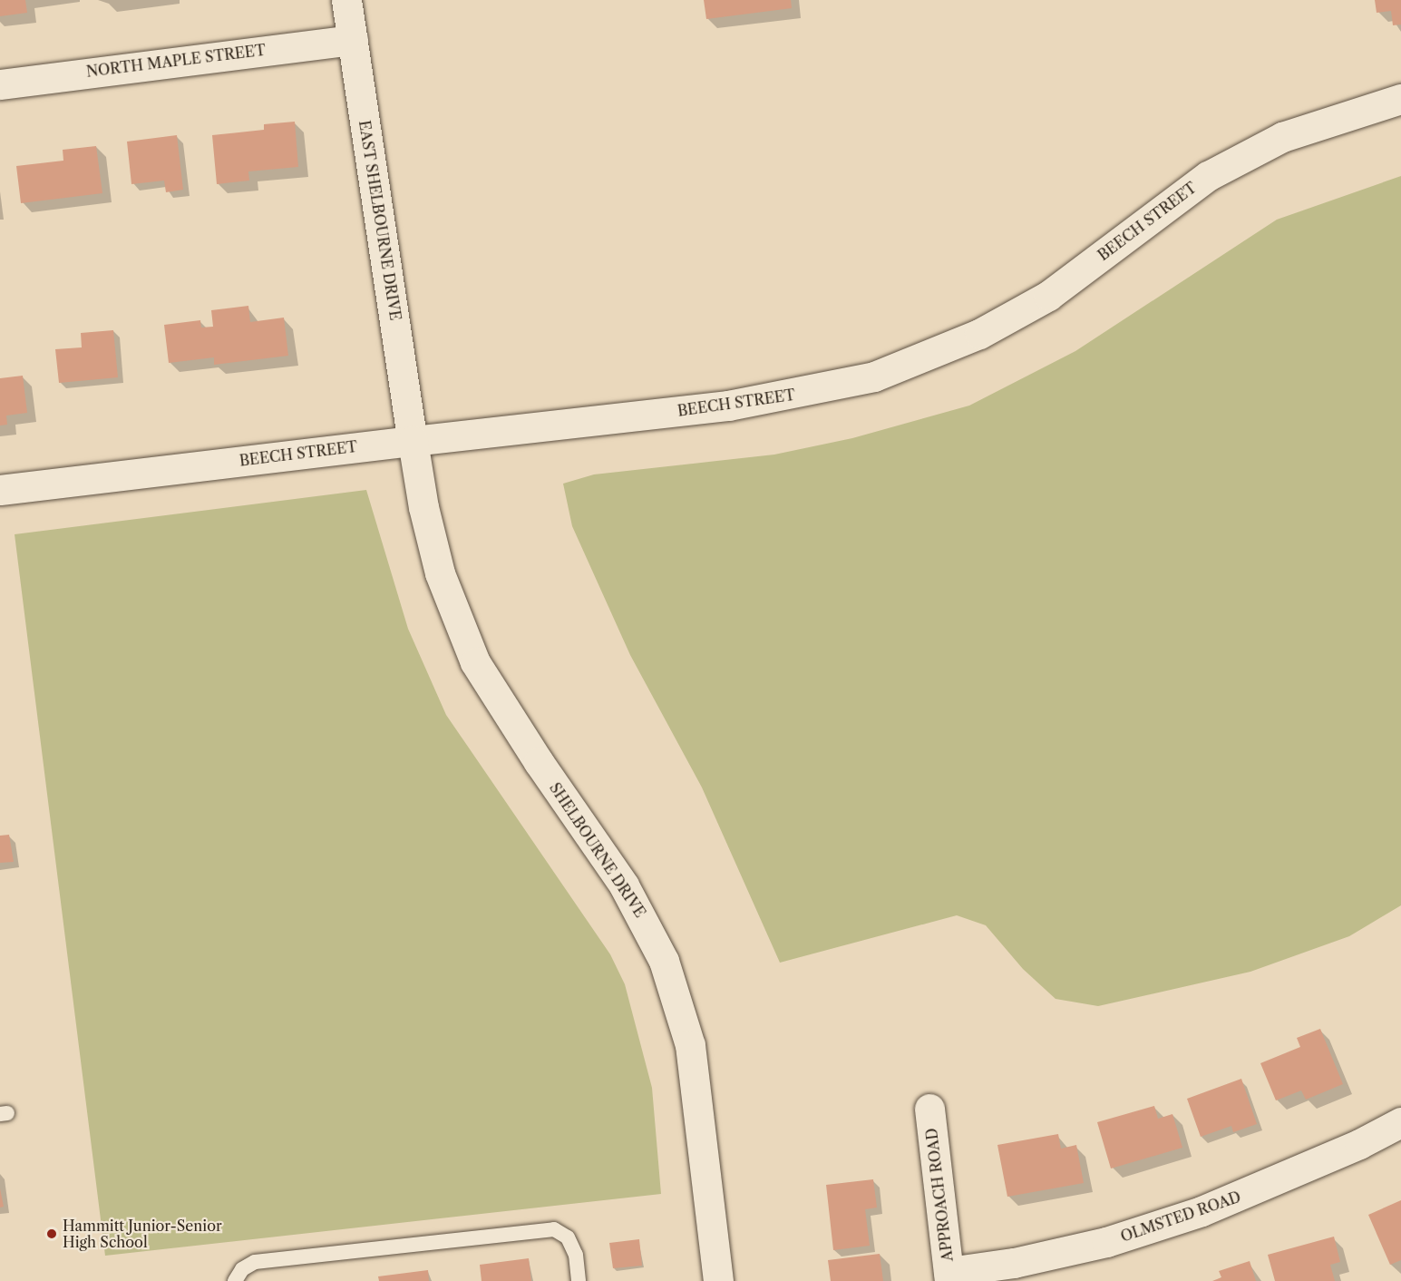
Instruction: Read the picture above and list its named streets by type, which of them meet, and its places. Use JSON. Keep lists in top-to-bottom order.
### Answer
{
  "streets": {
    "street": [
      "NORTH MAPLE STREET",
      "EAST SHELBOURNE DRIVE",
      "BEECH STREET",
      "SHELBOURNE DRIVE",
      "APPROACH ROAD",
      "OLMSTED ROAD"
    ]
  },
  "crossings": [
    ["NORTH MAPLE STREET", "EAST SHELBOURNE DRIVE"],
    ["EAST SHELBOURNE DRIVE", "BEECH STREET"],
    ["EAST SHELBOURNE DRIVE", "SHELBOURNE DRIVE"],
    ["BEECH STREET", "SHELBOURNE DRIVE"],
    ["APPROACH ROAD", "OLMSTED ROAD"]
  ],
  "places": ["Hammitt Junior-Senior High School"]
}
